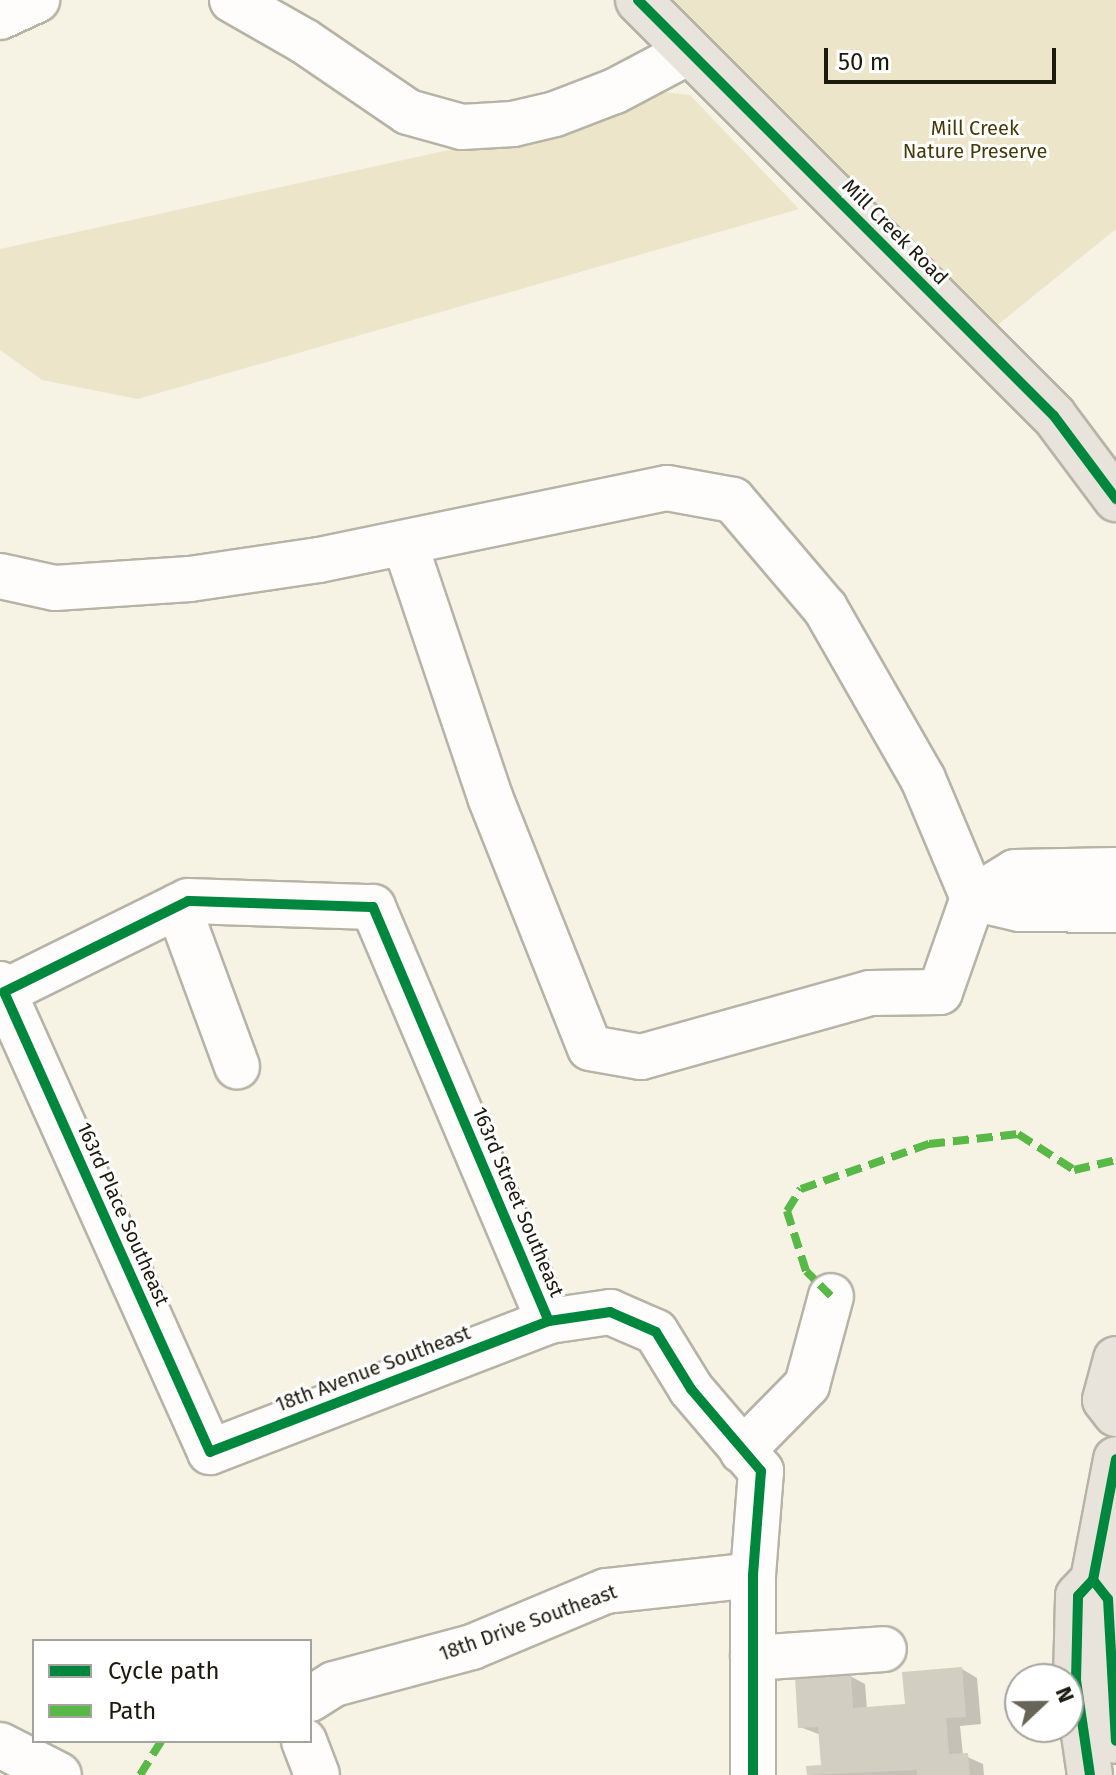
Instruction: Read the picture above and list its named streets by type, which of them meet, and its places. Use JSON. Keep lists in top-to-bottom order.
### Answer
{
  "streets": {
    "main road": ["Mill Creek Road"],
    "street": [
      "163rd Street Southeast",
      "163rd Place Southeast",
      "18th Avenue Southeast",
      "18th Drive Southeast"
    ]
  },
  "crossings": [
    ["163rd Street Southeast", "18th Avenue Southeast"],
    ["163rd Street Southeast", "18th Drive Southeast"],
    ["163rd Place Southeast", "18th Avenue Southeast"]
  ],
  "parks": ["Mill Creek Nature Preserve"],
  "legend": ["Cycle path", "Path"],
  "scale_bar": "50 m",
  "north": "right"
}
